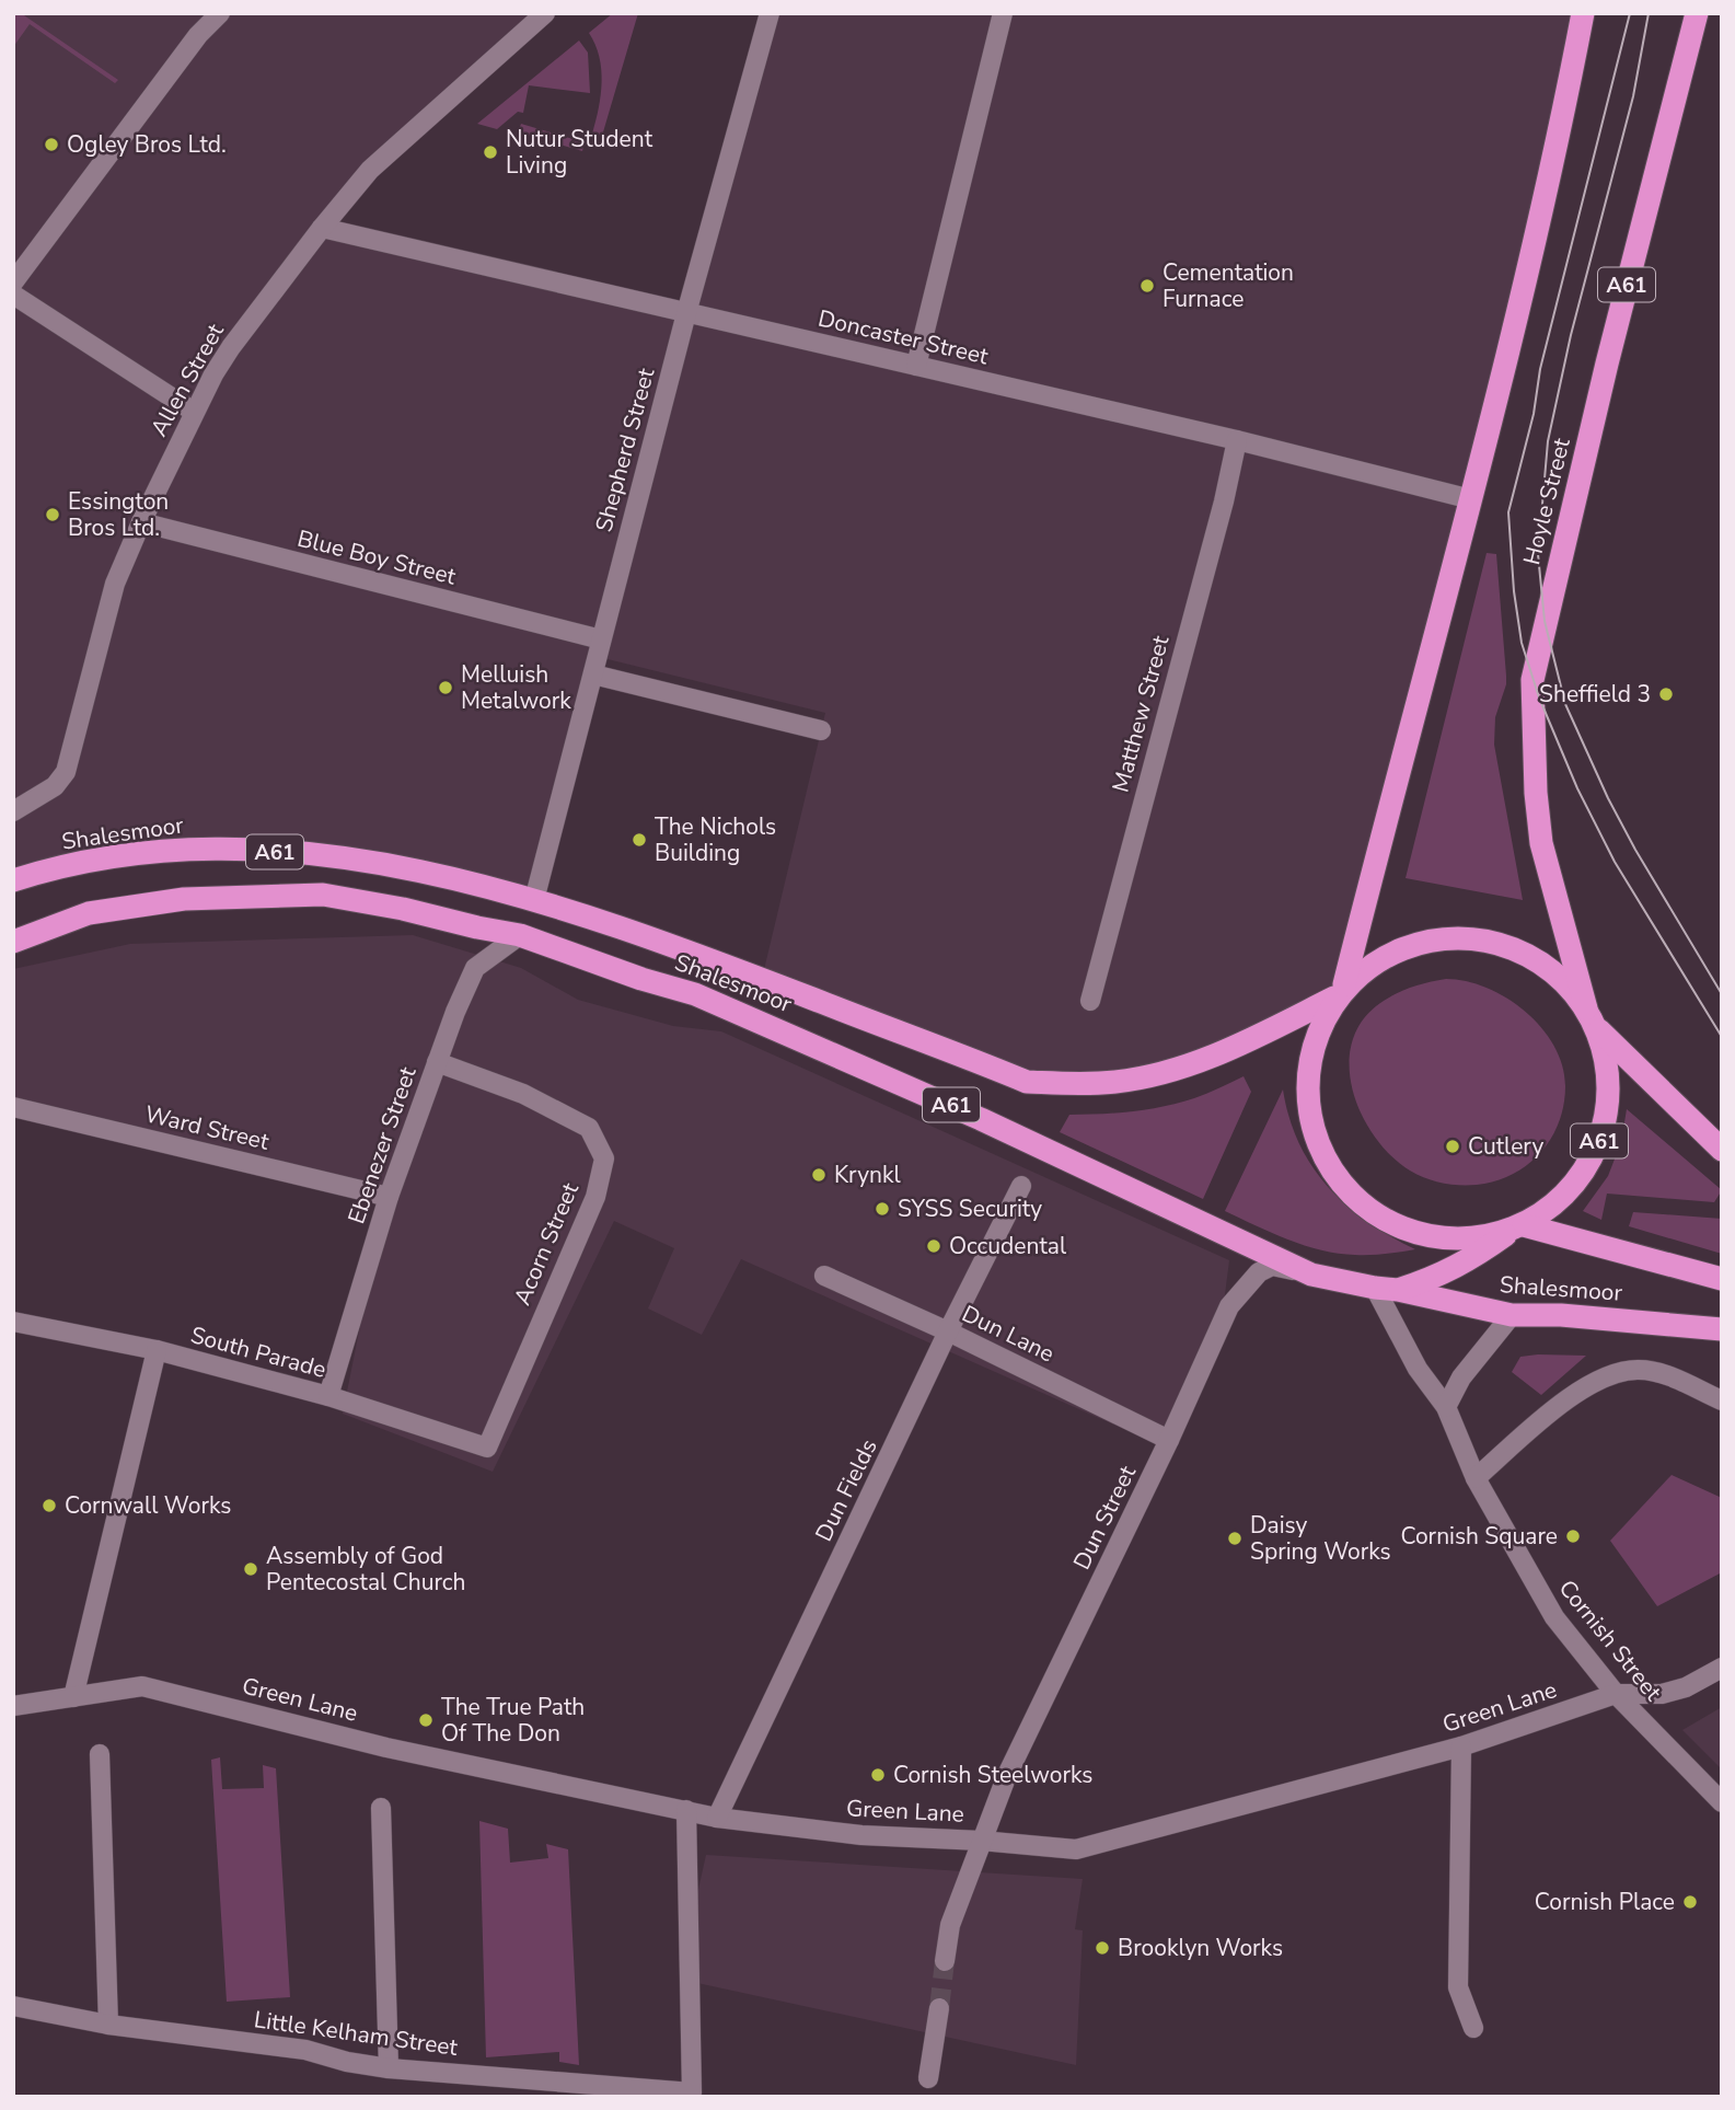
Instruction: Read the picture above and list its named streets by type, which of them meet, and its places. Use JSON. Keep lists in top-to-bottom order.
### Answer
{
  "streets": {
    "highway": ["A61", "Hoyle Street", "Shalesmoor"],
    "street": [
      "Doncaster Street",
      "Allen Street",
      "Shepherd Street",
      "Blue Boy Street",
      "Matthew Street",
      "Ward Street",
      "Ebenezer Street",
      "Acorn Street",
      "Dun Lane",
      "South Parade",
      "Dun Fields",
      "Dun Street",
      "Cornish Street",
      "Green Lane",
      "Little Kelham Street"
    ]
  },
  "crossings": [
    ["A61", "Doncaster Street"],
    ["A61", "Hoyle Street"],
    ["A61", "Shalesmoor"],
    ["Doncaster Street", "Allen Street"],
    ["Doncaster Street", "Shepherd Street"],
    ["Doncaster Street", "Matthew Street"],
    ["Allen Street", "Blue Boy Street"],
    ["Shepherd Street", "Blue Boy Street"],
    ["Shepherd Street", "Shalesmoor"],
    ["Hoyle Street", "Shalesmoor"],
    ["Shalesmoor", "Ebenezer Street"],
    ["Shalesmoor", "Dun Street"],
    ["Shalesmoor", "Cornish Street"],
    ["Ward Street", "Ebenezer Street"],
    ["Ebenezer Street", "Acorn Street"],
    ["Ebenezer Street", "South Parade"],
    ["Acorn Street", "South Parade"],
    ["Dun Lane", "Dun Fields"],
    ["Dun Lane", "Dun Street"],
    ["Dun Fields", "Green Lane"],
    ["Dun Street", "Green Lane"],
    ["Cornish Street", "Green Lane"],
    ["Green Lane", "Little Kelham Street"]
  ],
  "places": [
    "Ogley Bros Ltd.",
    "Nutur Student Living",
    "Cementation Furnace",
    "Essington Bros Ltd.",
    "Melluish Metalwork",
    "Sheffield 3",
    "The Nichols Building",
    "Cutlery",
    "Krynkl",
    "SYSS Security",
    "Occudental",
    "Cornwall Works",
    "Cornish Square",
    "Daisy Spring Works",
    "Assembly of God Pentecostal Church",
    "The True Path Of The Don",
    "Cornish Steelworks",
    "Cornish Place",
    "Brooklyn Works"
  ]
}
